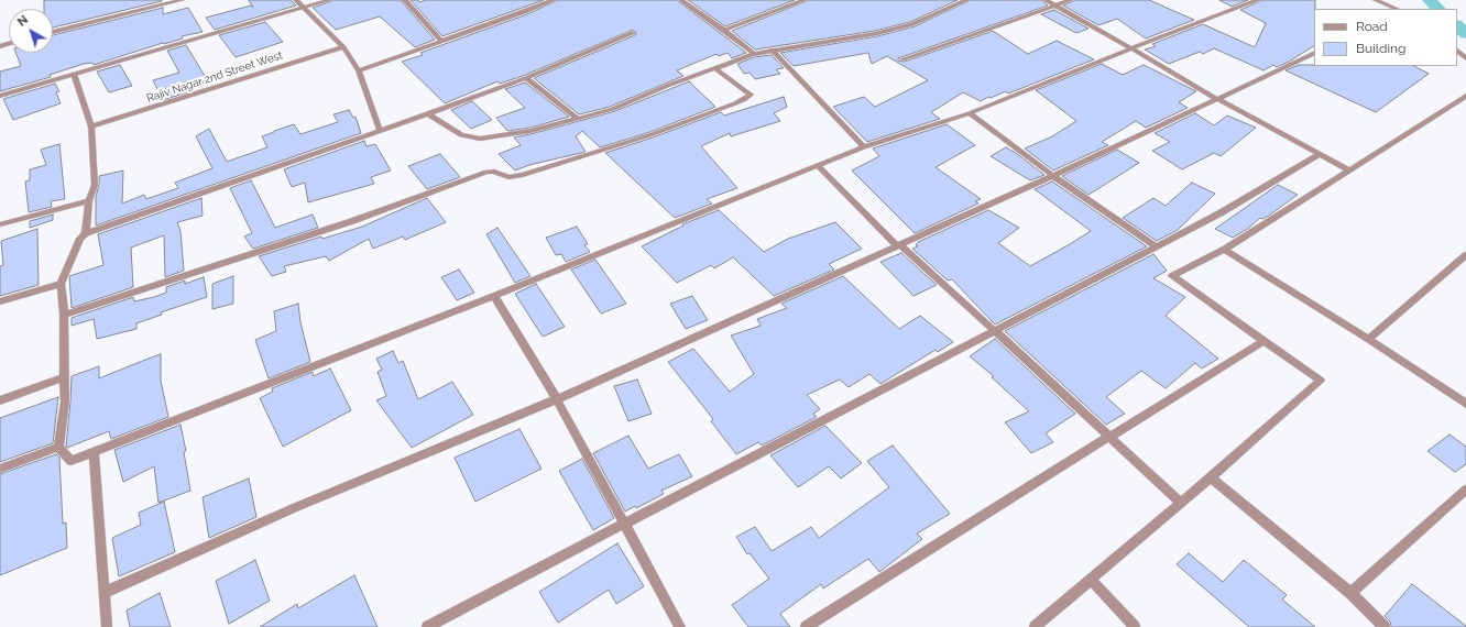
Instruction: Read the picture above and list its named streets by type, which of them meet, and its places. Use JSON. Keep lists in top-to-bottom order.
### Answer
{
  "streets": {
    "street": ["Rajiv Nagar 2nd Street West"]
  },
  "legend": ["Road", "Building"],
  "north": "top left"
}
